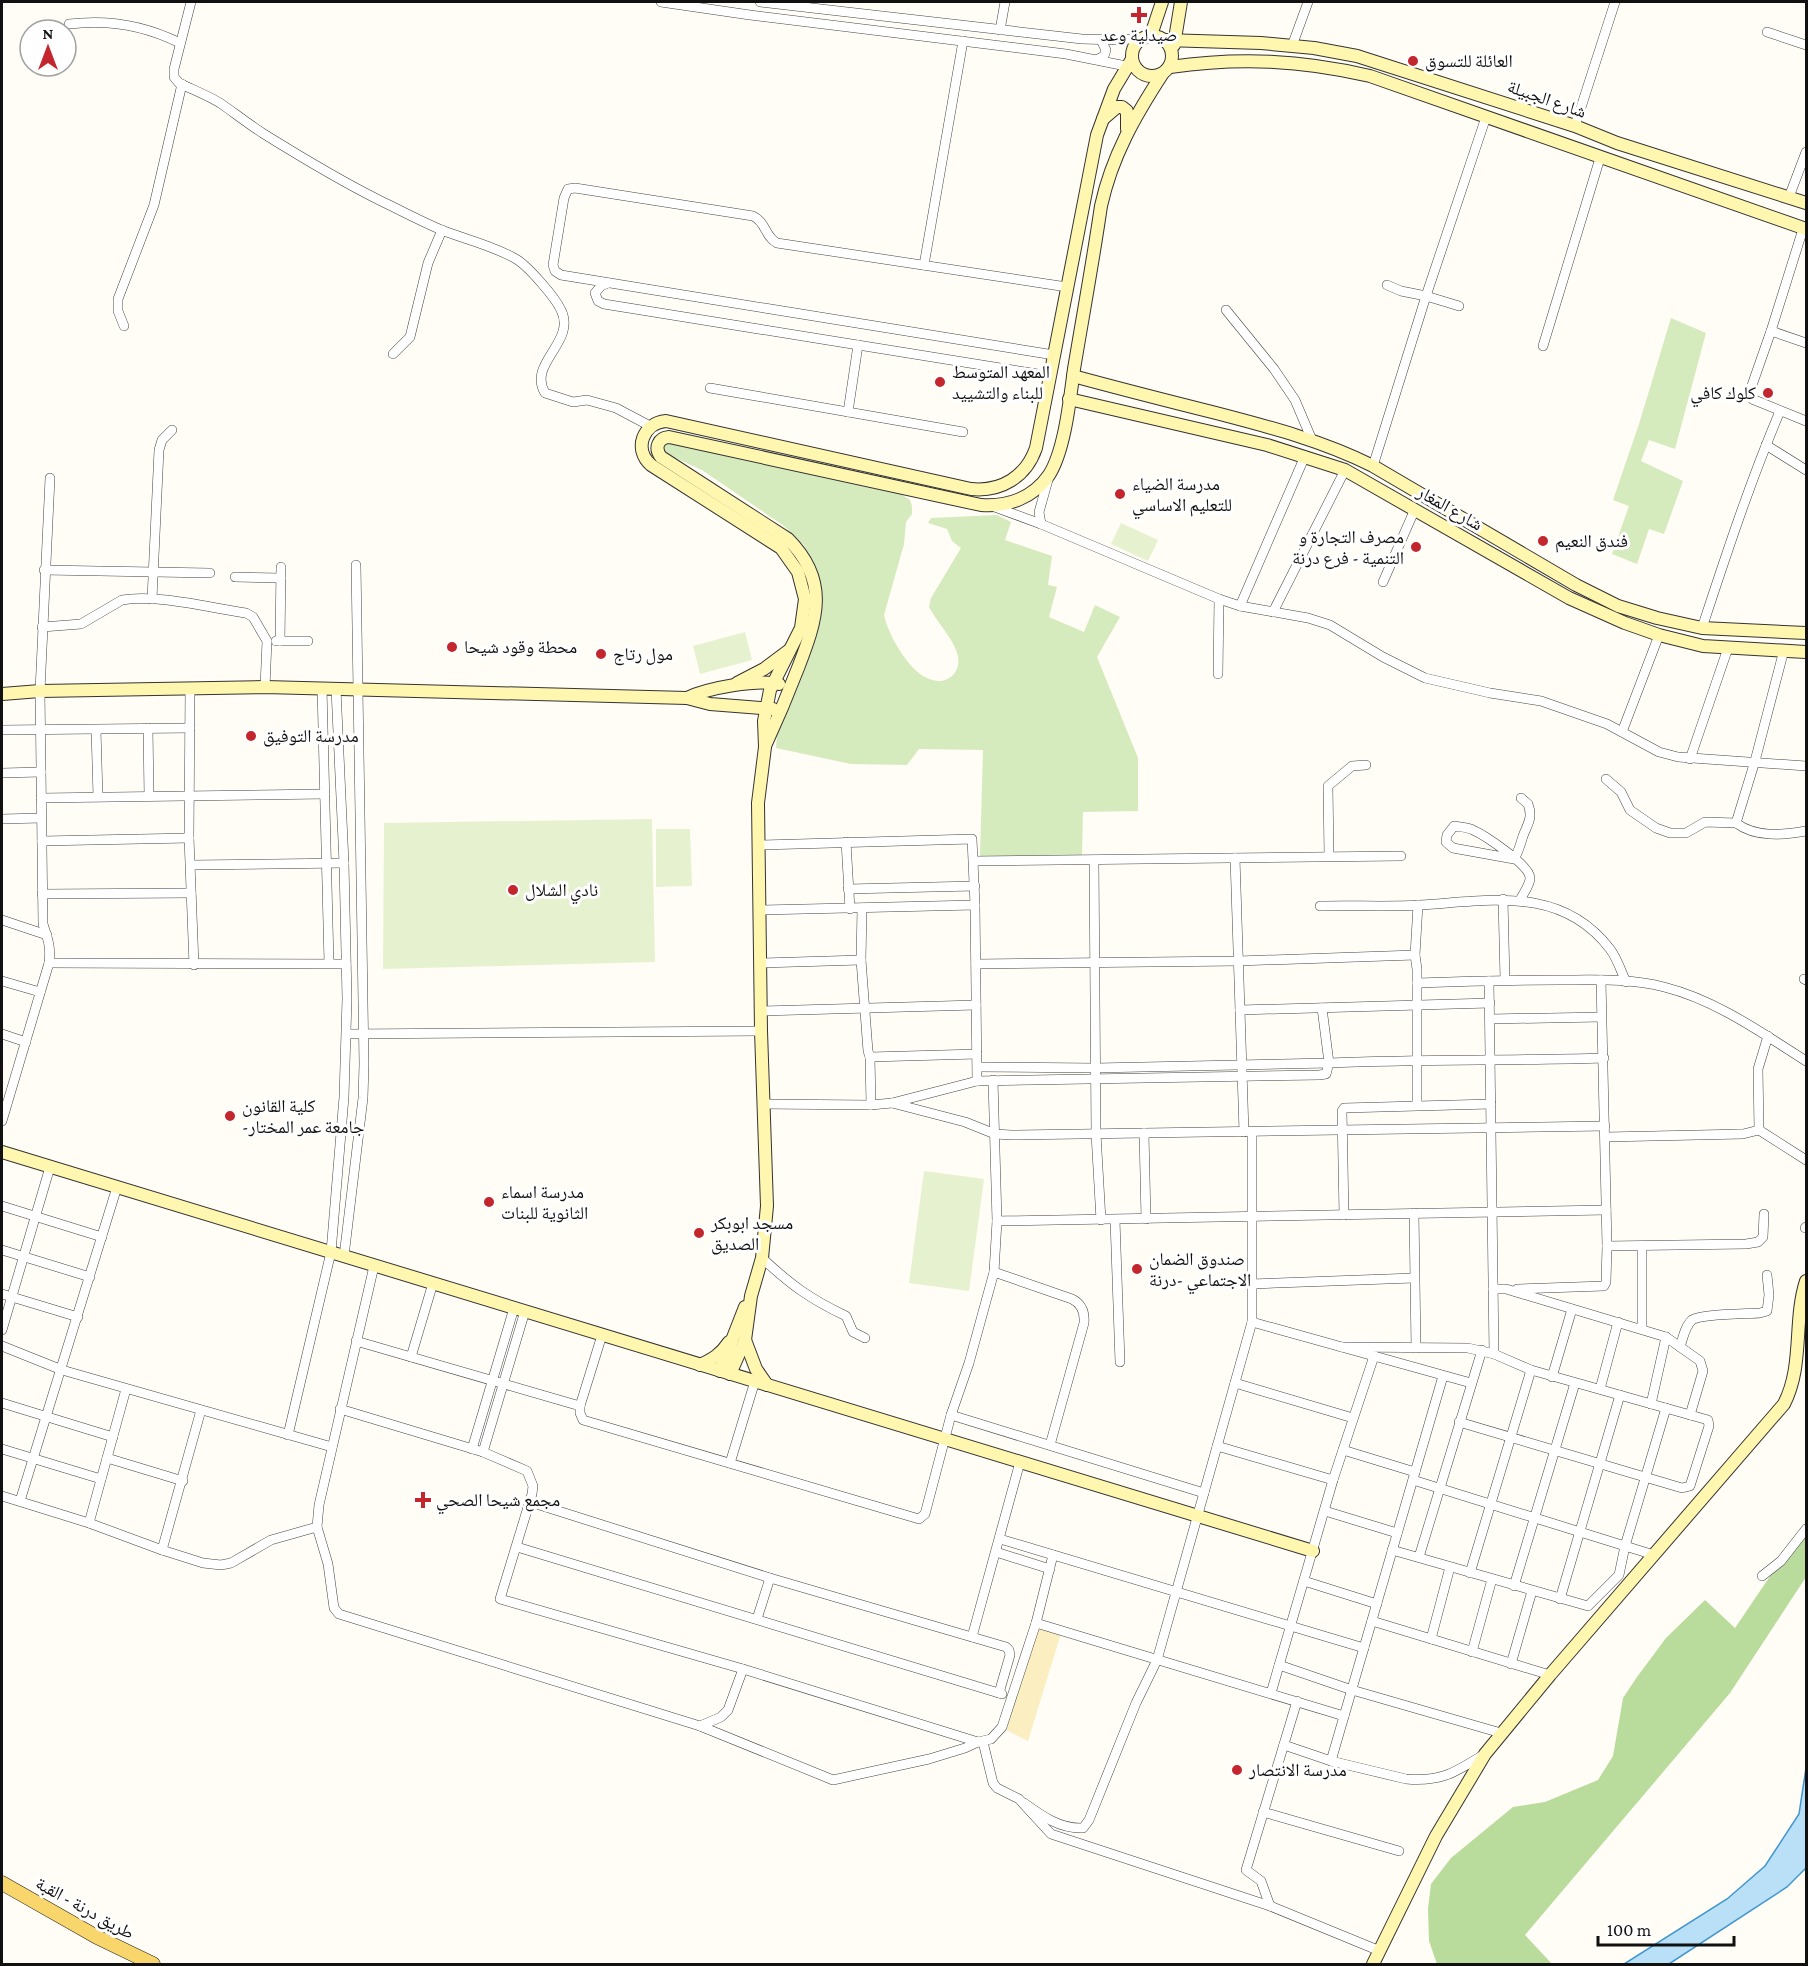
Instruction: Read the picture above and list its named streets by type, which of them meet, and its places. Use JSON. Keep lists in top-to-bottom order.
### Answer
{
  "streets": {
    "main road": ["شارع الجبيلة", "شارع المغار", "طريق درنة - القبة"]
  },
  "places": {
    "health": ["صيدلية وعد", "مجمع شيحا الصحي"],
    "other": [
      "العائلة للتسوق",
      "المعهد المتوسط للبناء والتشييد",
      "كلوك كافي",
      "مدرسة الضياء للتعليم الاساسي",
      "فندق النعيم",
      "مصرف التجارة و التنمية - فرع درنة",
      "محطة وقود شيحا",
      "مول رتاج",
      "مدرسة التوفيق",
      "نادي الشلال",
      "كلية القانون -جامعة عمر المختار",
      "مدرسة اسماء الثانوية للبنات",
      "مسجد ابوبكر الصديق",
      "صندوق الضمان الاجتماعي -درنة",
      "مدرسة الانتصار"
    ]
  },
  "scale_bar": "100 m",
  "north": "top"
}
